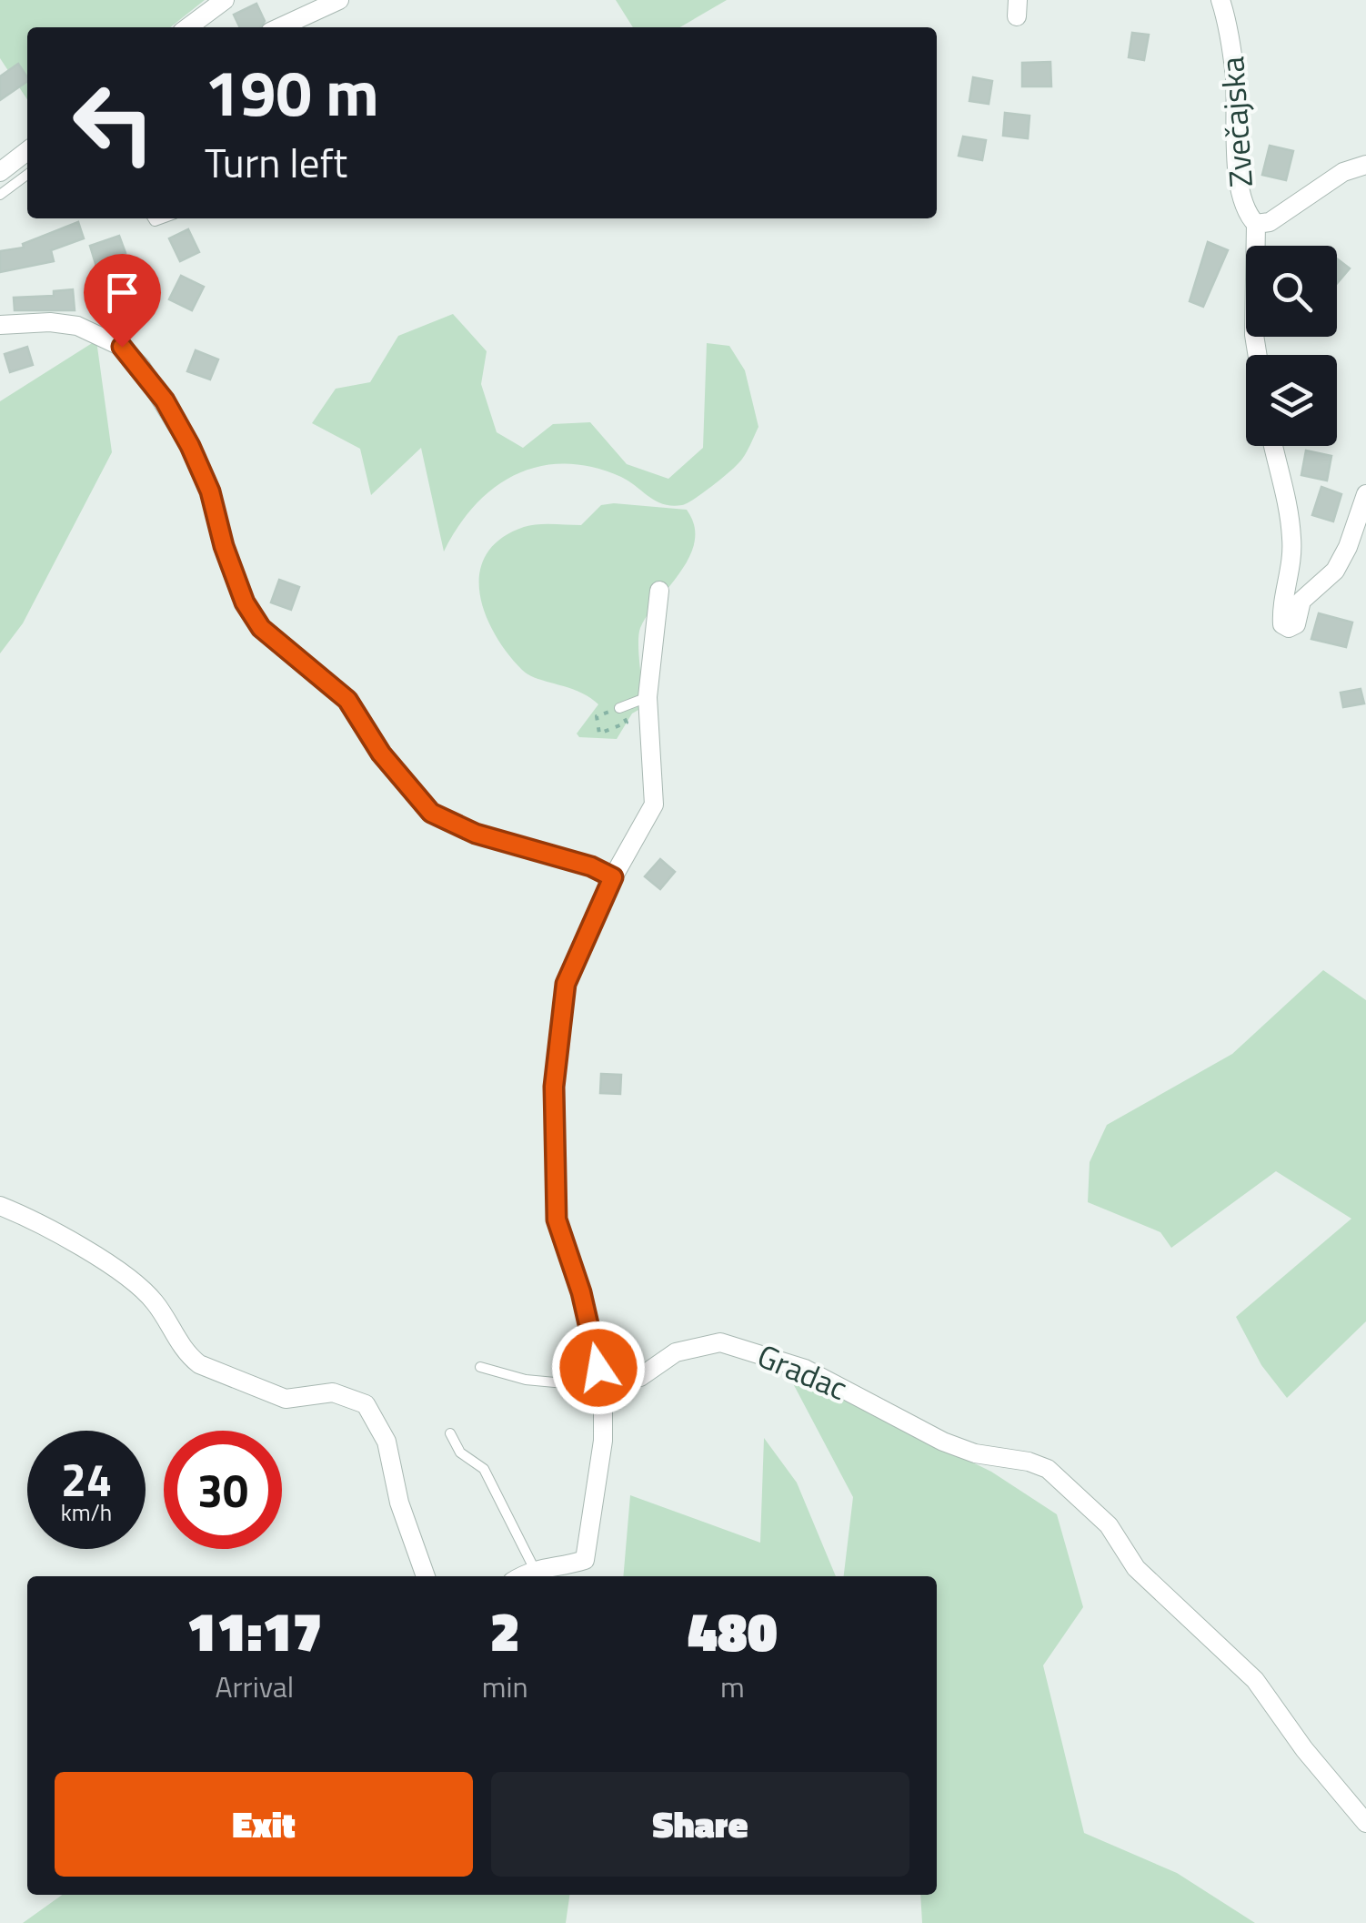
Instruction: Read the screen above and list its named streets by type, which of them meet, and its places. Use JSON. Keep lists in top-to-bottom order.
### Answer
{
  "streets": {
    "street": ["Zvečajska", "Gradac"]
  },
  "page": {
    "turn": ["190 m", "Turn left"],
    "speed": "24 km/h",
    "limit": "30",
    "eta": [
      "11:17",
      "Arrival",
      "2",
      "min",
      "480",
      "m"
    ],
    "buttons": ["Exit", "Share"]
  }
}
